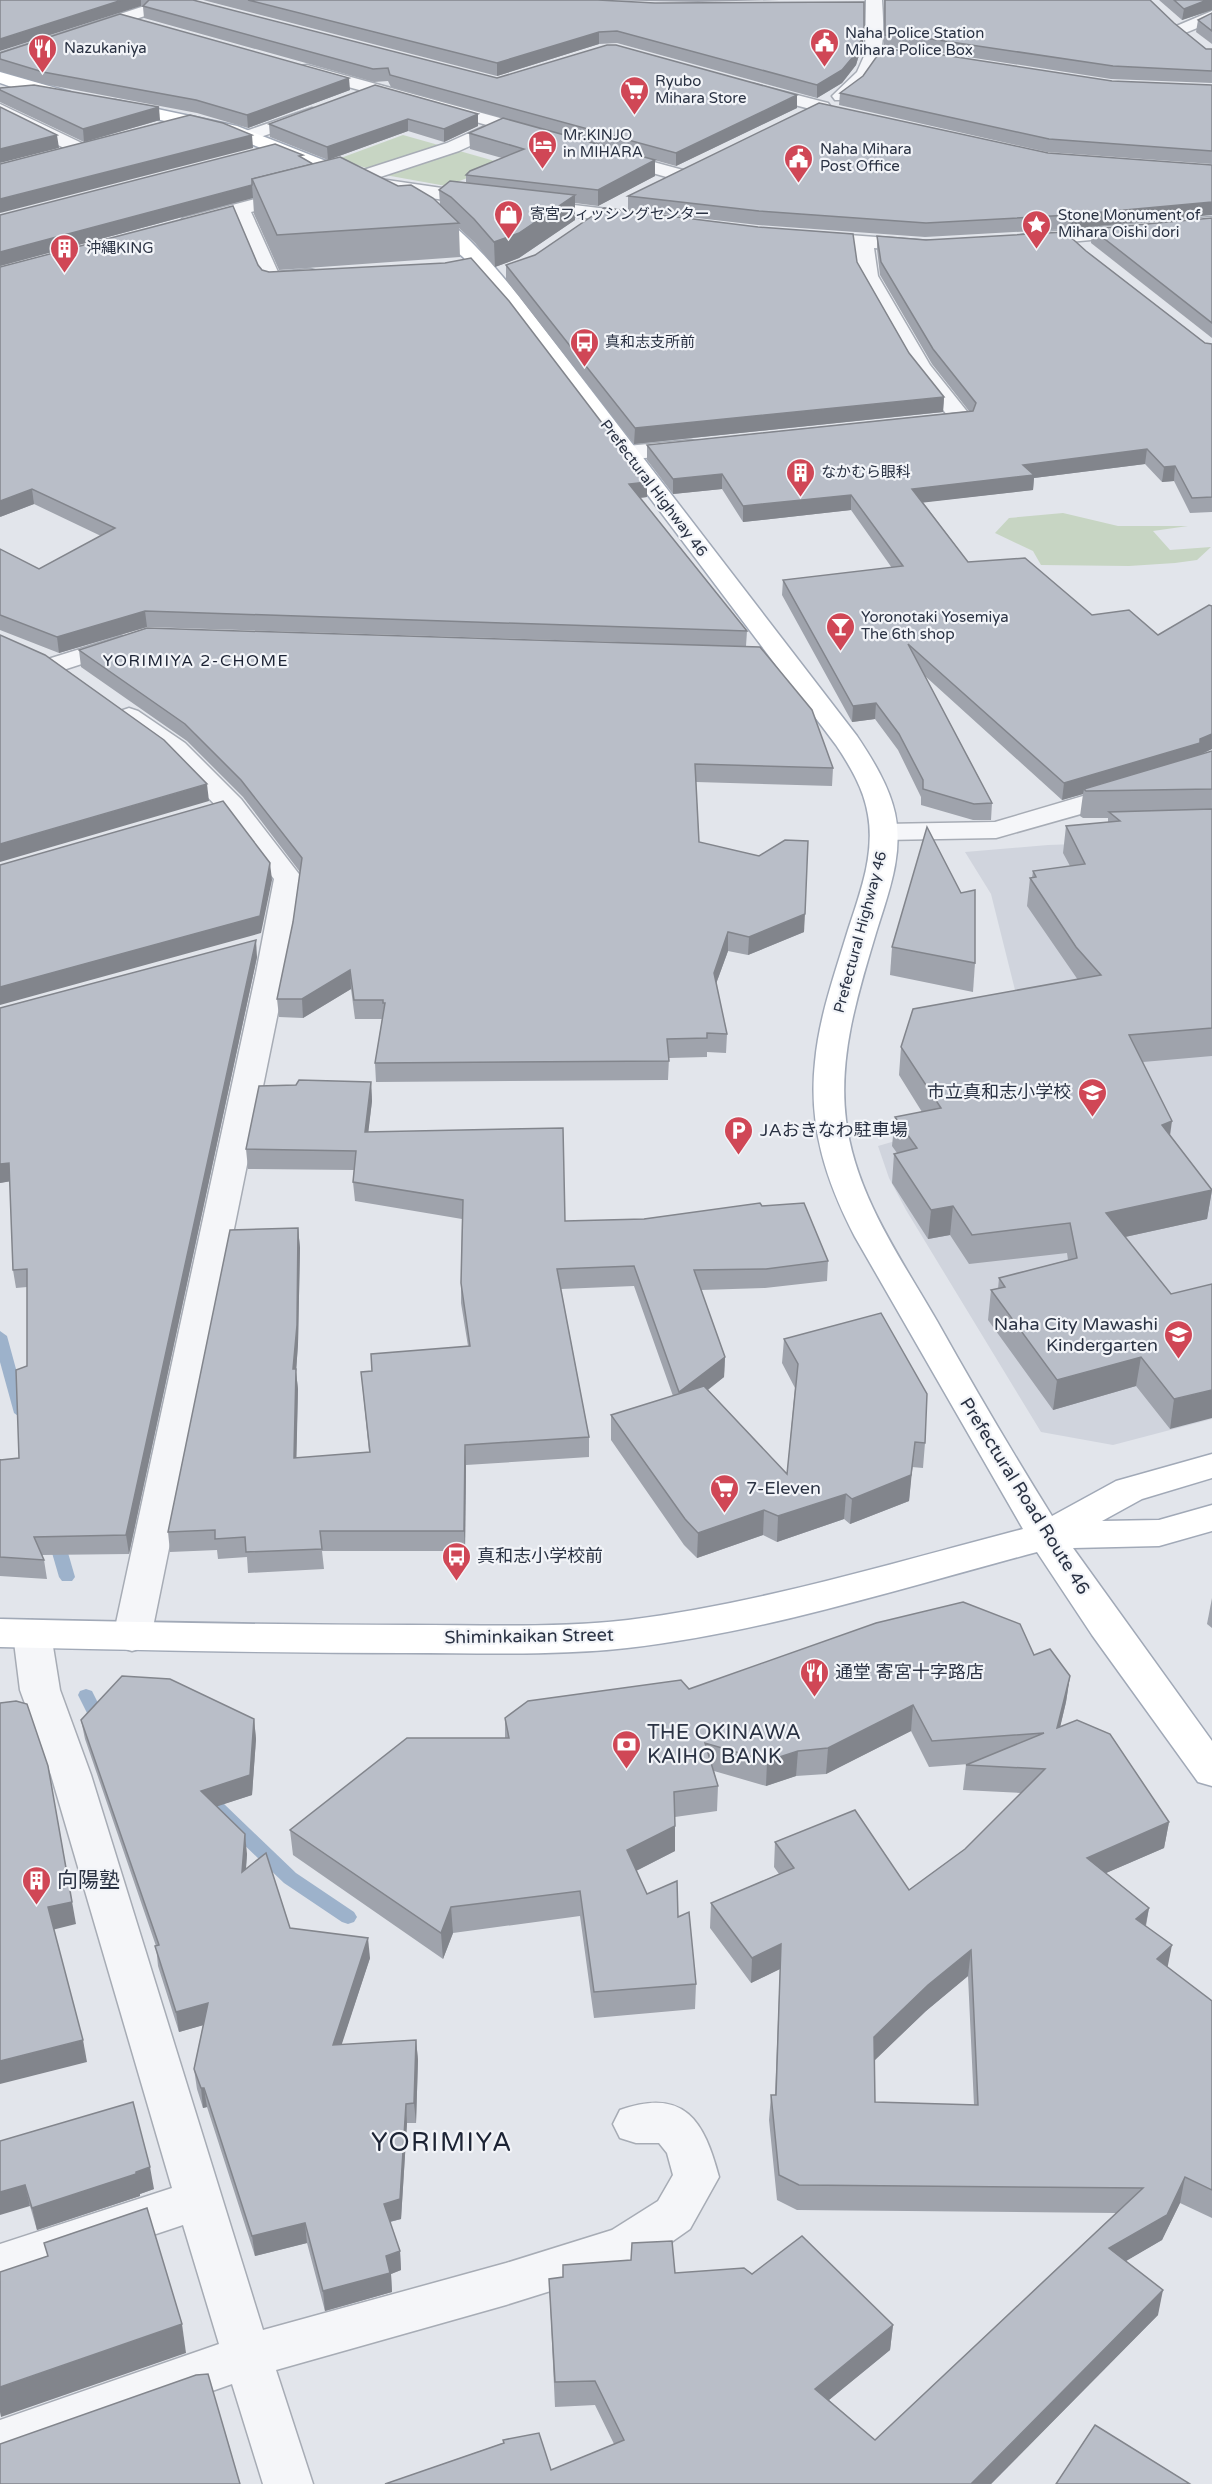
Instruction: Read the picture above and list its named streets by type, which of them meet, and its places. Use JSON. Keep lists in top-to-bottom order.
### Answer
{
  "streets": {
    "main road": ["Prefectural Highway 46", "Prefectural Road Route 46", "Shiminkaikan Street"]
  },
  "crossings": [
    ["Prefectural Highway 46", "Prefectural Road Route 46"],
    ["Prefectural Road Route 46", "Shiminkaikan Street"]
  ],
  "districts": ["YORIMIYA 2-CHOME", "YORIMIYA"],
  "places": {
    "public building": ["Naha Police Station Mihara Police Box", "Naha Mihara Post Office"],
    "restaurant": ["Nazukaniya", "通堂 寄宮十字路店"],
    "supermarket": ["Ryubo Mihara Store", "7-Eleven"],
    "hotel": ["Mr.KINJO in MIHARA"],
    "shop": ["寄宮フィッシングセンター"],
    "place": ["Stone Monument of Mihara Oishi dori"],
    "building": ["沖縄KING", "なかむら眼科", "向陽塾"],
    "bus stop": ["真和志支所前", "真和志小学校前"],
    "bar": ["Yoronotaki Yosemiya The 6th shop"],
    "school or university": ["市立真和志小学校", "Naha City Mawashi Kindergarten"],
    "parking": ["JAおきなわ駐車場"],
    "bank": ["THE OKINAWA KAIHO BANK"]
  }
}
